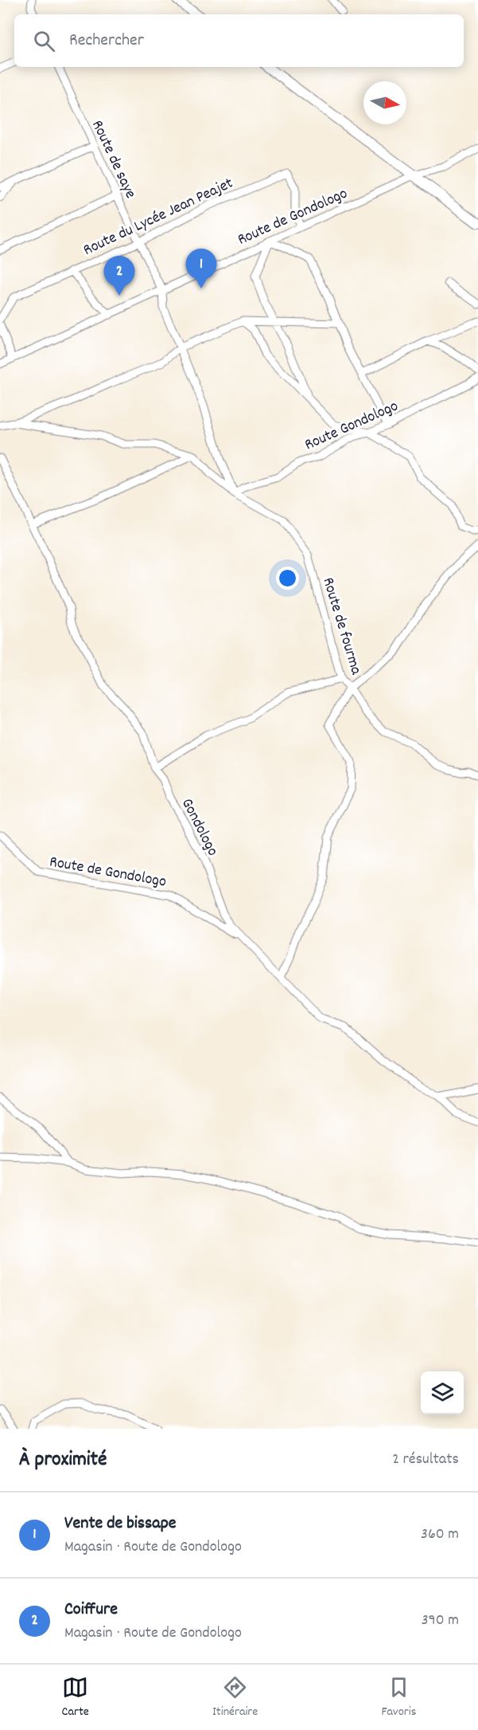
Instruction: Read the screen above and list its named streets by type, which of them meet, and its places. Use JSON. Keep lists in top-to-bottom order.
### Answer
{
  "streets": {
    "street": [
      "Route de saye",
      "Route du Lycée Jean Peajet",
      "Route de Gondologo",
      "Route Gondologo",
      "Route de fourma",
      "Gondologo"
    ]
  },
  "crossings": [
    ["Route de saye", "Route du Lycée Jean Peajet"],
    ["Route de saye", "Route de Gondologo"],
    ["Route de saye", "Route Gondologo"],
    ["Route de saye", "Route de fourma"],
    ["Route du Lycée Jean Peajet", "Route de Gondologo"],
    ["Route de Gondologo", "Gondologo"],
    ["Route Gondologo", "Route de fourma"],
    ["Route de fourma", "Gondologo"]
  ],
  "north": "right",
  "page": {
    "search": "Rechercher",
    "pins": ["1", "2"],
    "heading": ["À proximité", "2 résultats"],
    "list": [
      {
        "mark": "1",
        "name": "Vente de bissape",
        "note": "Magasin · Route de Gondologo",
        "value": "360 m"
      },
      {
        "mark": "2",
        "name": "Coiffure",
        "note": "Magasin · Route de Gondologo",
        "value": "390 m"
      }
    ],
    "nav": ["Carte", "Itinéraire", "Favoris"]
  }
}
